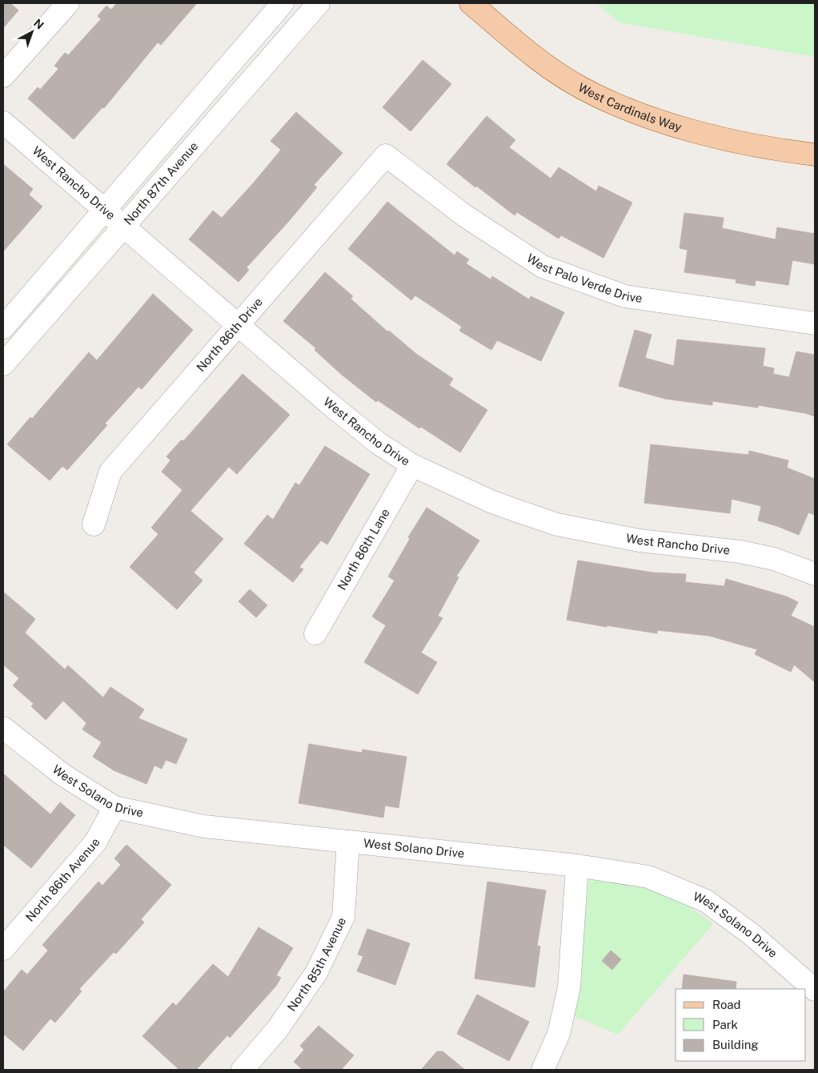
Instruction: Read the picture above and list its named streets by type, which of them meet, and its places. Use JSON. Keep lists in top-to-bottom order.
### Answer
{
  "streets": {
    "main road": ["West Cardinals Way"],
    "street": [
      "West Rancho Drive",
      "North 87th Avenue",
      "West Palo Verde Drive",
      "North 86th Drive",
      "North 86th Lane",
      "West Solano Drive",
      "North 86th Avenue",
      "North 85th Avenue"
    ]
  },
  "crossings": [
    ["West Rancho Drive", "North 87th Avenue"],
    ["West Rancho Drive", "North 86th Drive"],
    ["West Rancho Drive", "North 86th Lane"],
    ["West Palo Verde Drive", "North 86th Drive"],
    ["West Solano Drive", "North 86th Avenue"],
    ["West Solano Drive", "North 85th Avenue"]
  ],
  "legend": ["Road", "Park", "Building"],
  "north": "top right"
}
